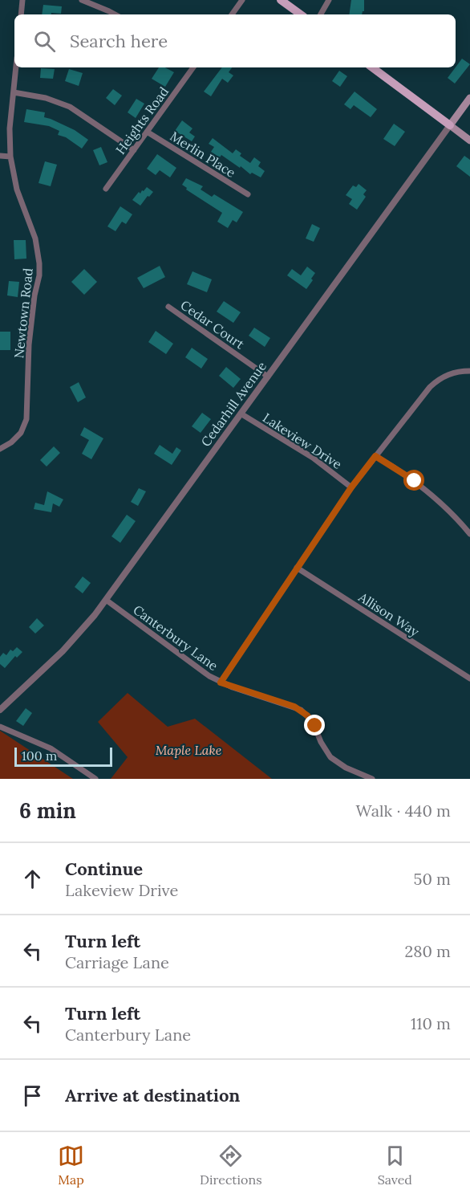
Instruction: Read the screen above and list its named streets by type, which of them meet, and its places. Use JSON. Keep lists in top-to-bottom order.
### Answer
{
  "streets": {
    "main road": ["Cedarhill Avenue"],
    "street": [
      "Heights Road",
      "Merlin Place",
      "Newtown Road",
      "Cedar Court",
      "Lakeview Drive",
      "Allison Way",
      "Canterbury Lane"
    ]
  },
  "crossings": [
    ["Heights Road", "Merlin Place"],
    ["Cedar Court", "Cedarhill Avenue"],
    ["Cedarhill Avenue", "Lakeview Drive"],
    ["Cedarhill Avenue", "Canterbury Lane"]
  ],
  "parks": ["Maple Lake"],
  "scale_bar": "100 m",
  "page": {
    "search": "Search here",
    "scale": "100 m",
    "heading": ["6 min", "Walk · 440 m"],
    "list": [
      ["Continue", "Lakeview Drive", "50 m"],
      ["Turn left", "Carriage Lane", "280 m"],
      ["Turn left", "Canterbury Lane", "110 m"],
      "Arrive at destination"
    ],
    "nav": ["Map", "Directions", "Saved"]
  }
}
